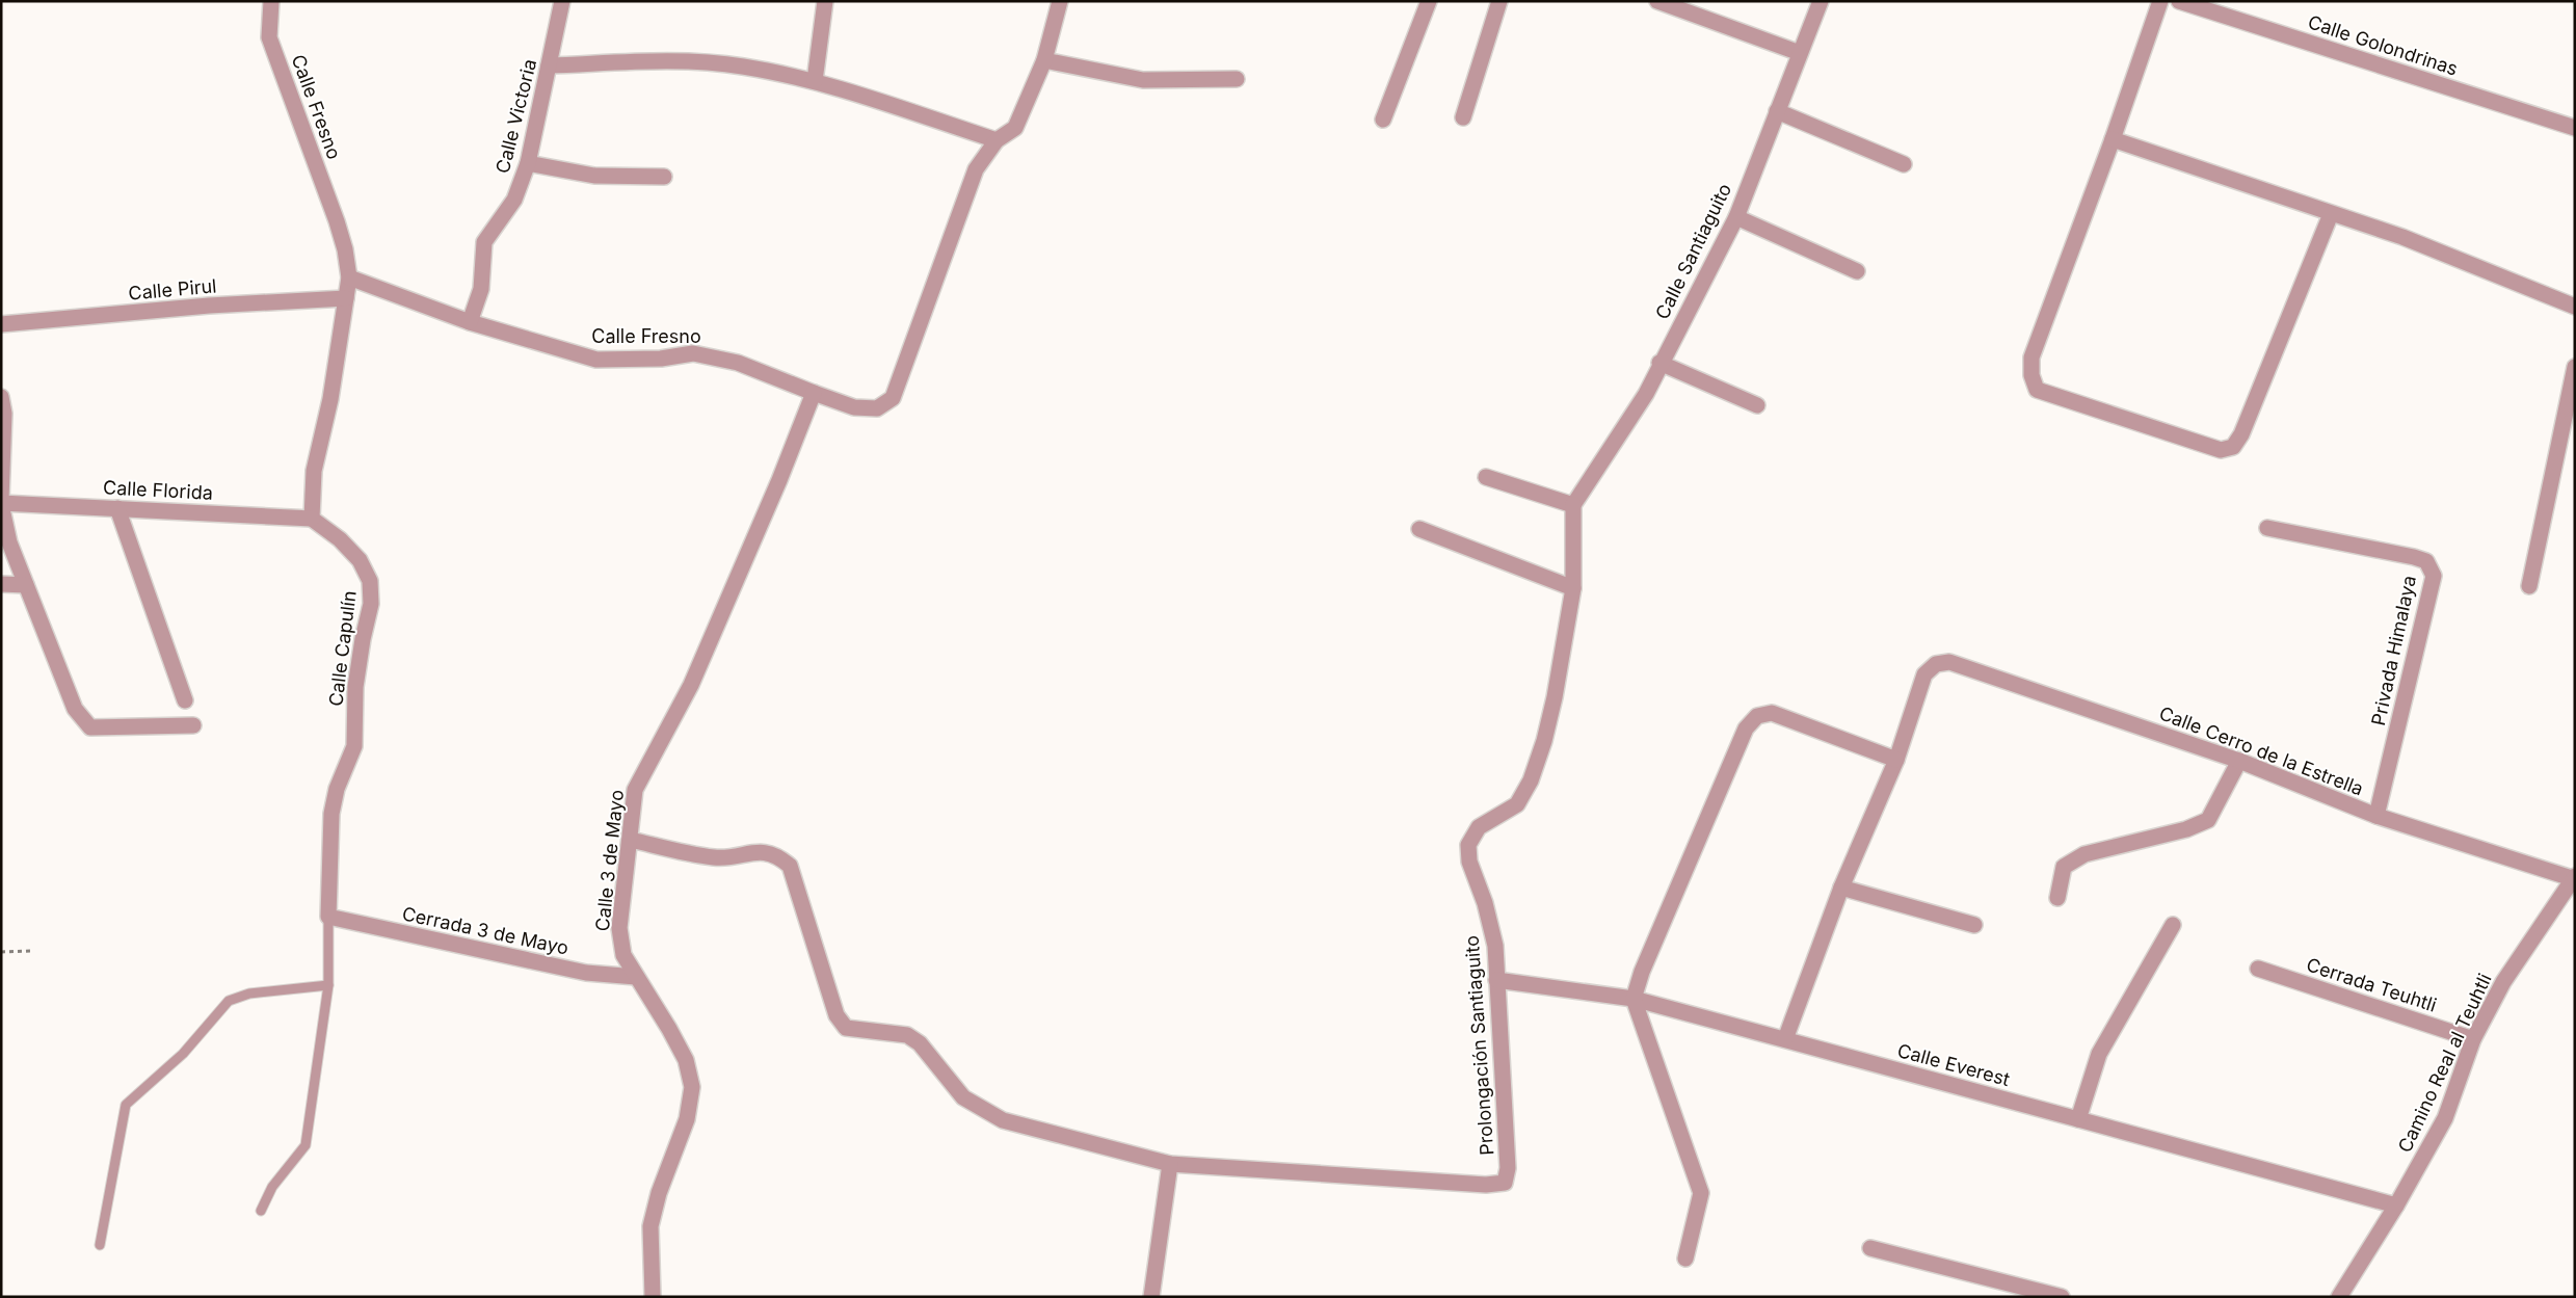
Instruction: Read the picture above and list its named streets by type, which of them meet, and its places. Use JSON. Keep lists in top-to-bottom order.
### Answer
{
  "streets": {
    "street": [
      "Calle Golondrinas",
      "Calle Fresno",
      "Calle Victoria",
      "Calle Santiaguito",
      "Calle Pirul",
      "Calle Florida",
      "Calle Capulín",
      "Privada Himalaya",
      "Calle Cerro de la Estrella",
      "Calle 3 de Mayo",
      "Cerrada 3 de Mayo",
      "Cerrada Teuhtli",
      "Prolongación Santiaguito",
      "Camino Real al Teuhtli",
      "Calle Everest"
    ]
  },
  "crossings": [
    ["Calle Fresno", "Calle Victoria"],
    ["Calle Fresno", "Calle 3 de Mayo"],
    ["Calle Santiaguito", "Prolongación Santiaguito"],
    ["Calle Florida", "Calle Capulín"],
    ["Calle Capulín", "Cerrada 3 de Mayo"],
    ["Privada Himalaya", "Calle Cerro de la Estrella"],
    ["Calle Cerro de la Estrella", "Camino Real al Teuhtli"],
    ["Calle 3 de Mayo", "Cerrada 3 de Mayo"],
    ["Cerrada Teuhtli", "Camino Real al Teuhtli"],
    ["Prolongación Santiaguito", "Calle Everest"],
    ["Camino Real al Teuhtli", "Calle Everest"]
  ]
}
